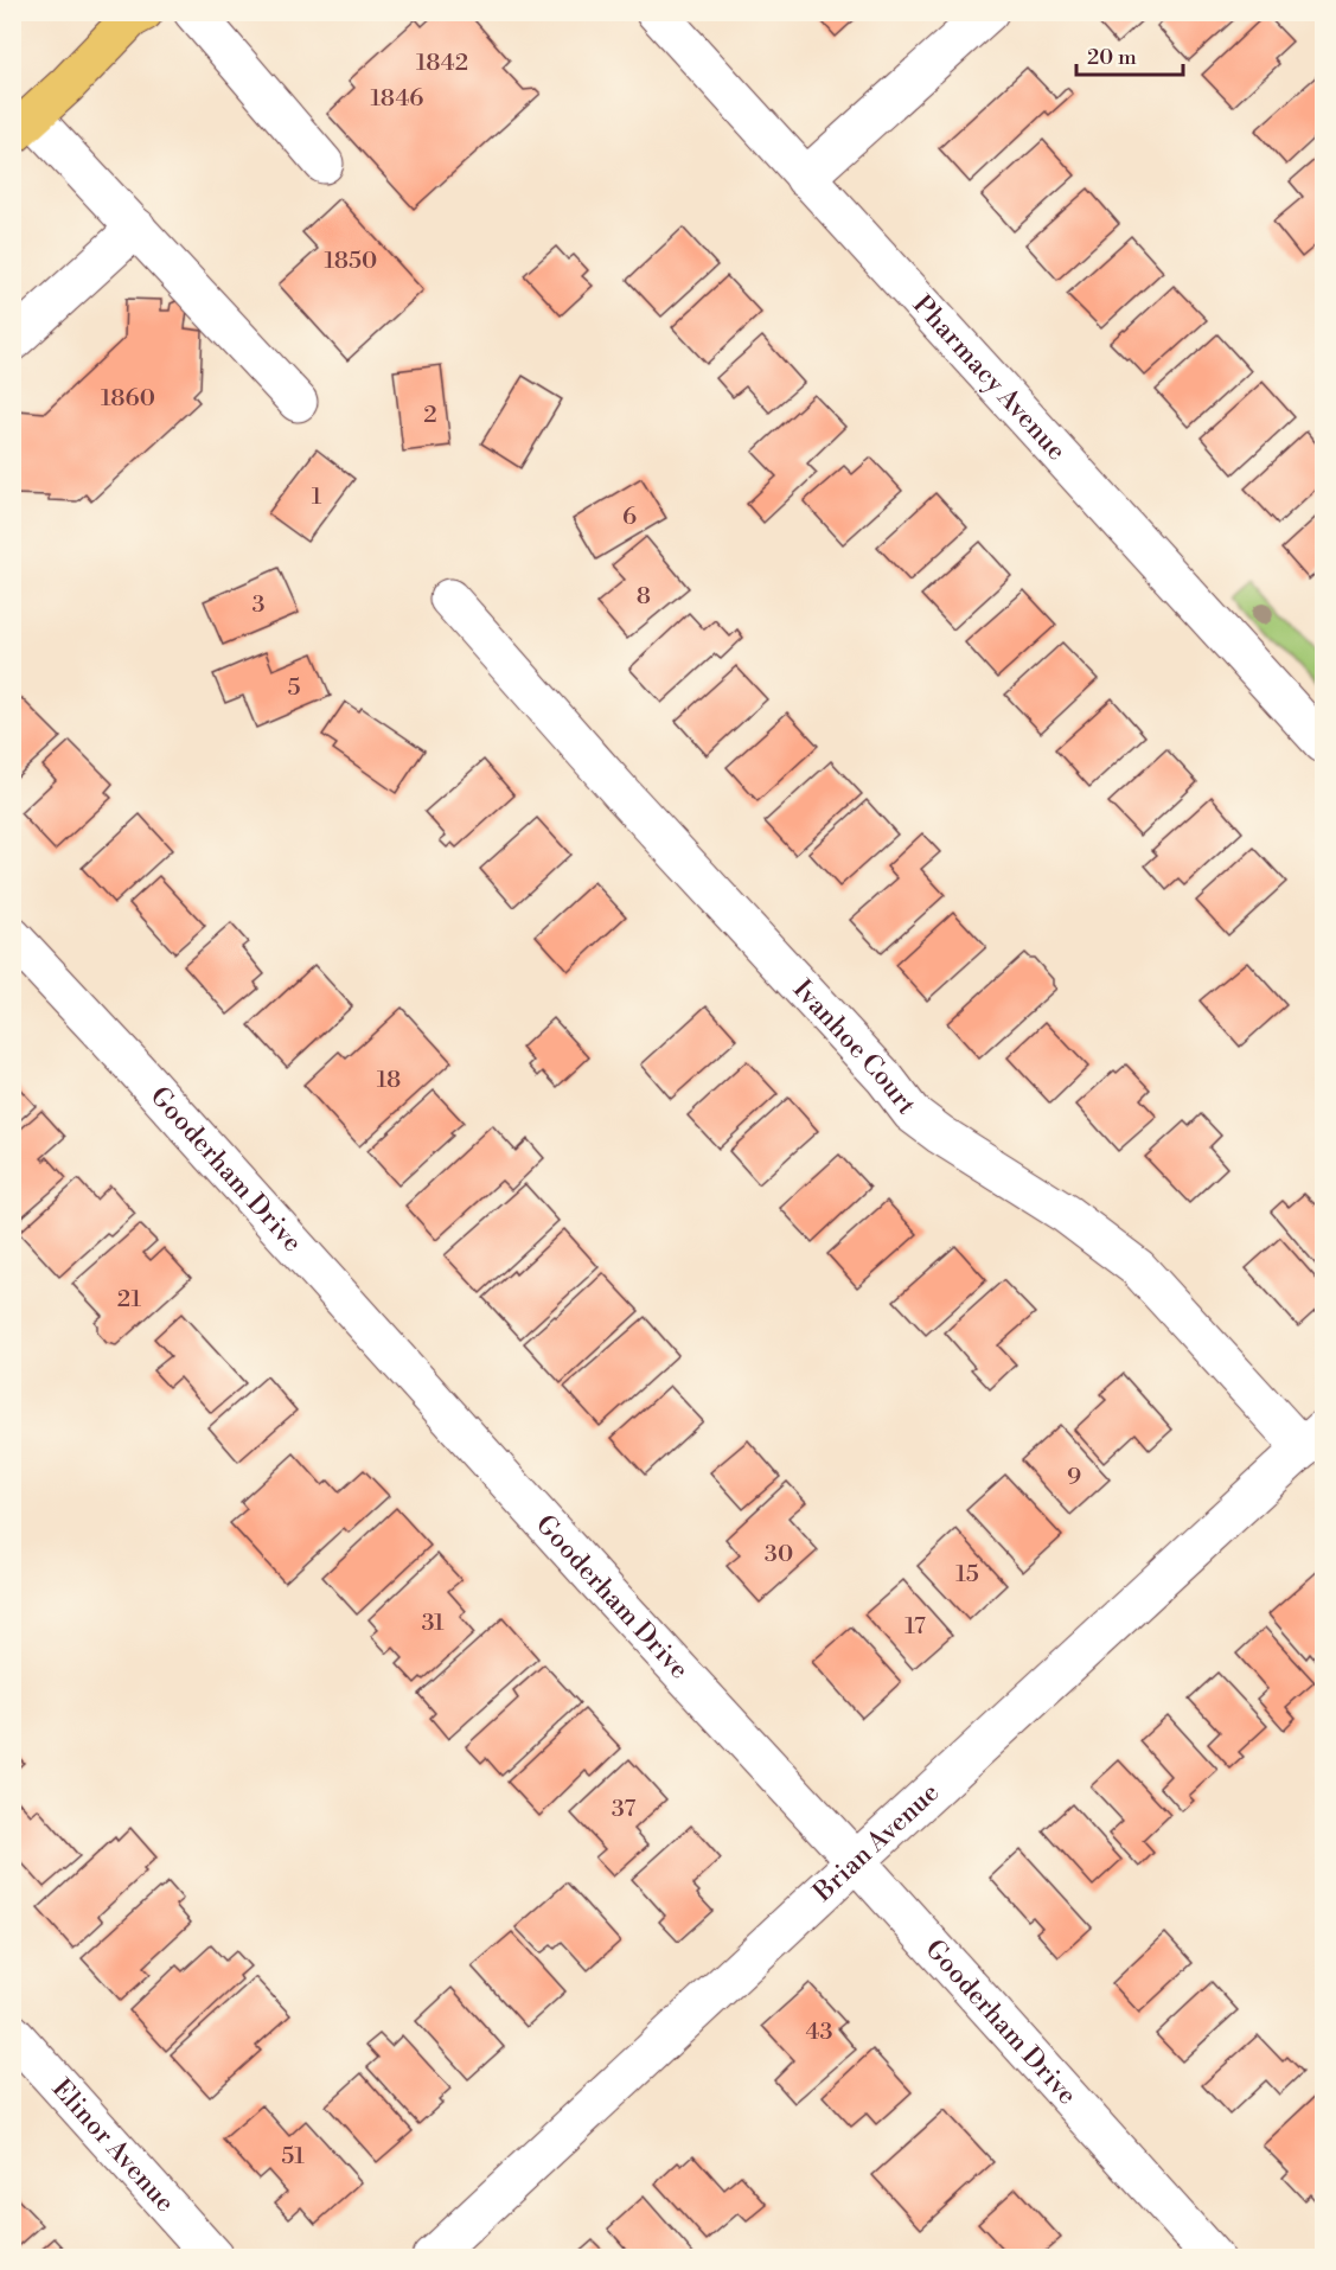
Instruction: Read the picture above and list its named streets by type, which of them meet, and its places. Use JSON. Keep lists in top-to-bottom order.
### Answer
{
  "streets": {
    "street": [
      "Pharmacy Avenue",
      "Ivanhoe Court",
      "Gooderham Drive",
      "Brian Avenue",
      "Elinor Avenue"
    ]
  },
  "crossings": [
    ["Ivanhoe Court", "Brian Avenue"],
    ["Gooderham Drive", "Brian Avenue"]
  ],
  "house_numbers": [
    "1842",
    "1846",
    "1850",
    "1860",
    "2",
    "1",
    "6",
    "8",
    "3",
    "5",
    "18",
    "21",
    "9",
    "30",
    "15",
    "31",
    "17",
    "37",
    "43",
    "51"
  ],
  "scale_bar": "20 m"
}
